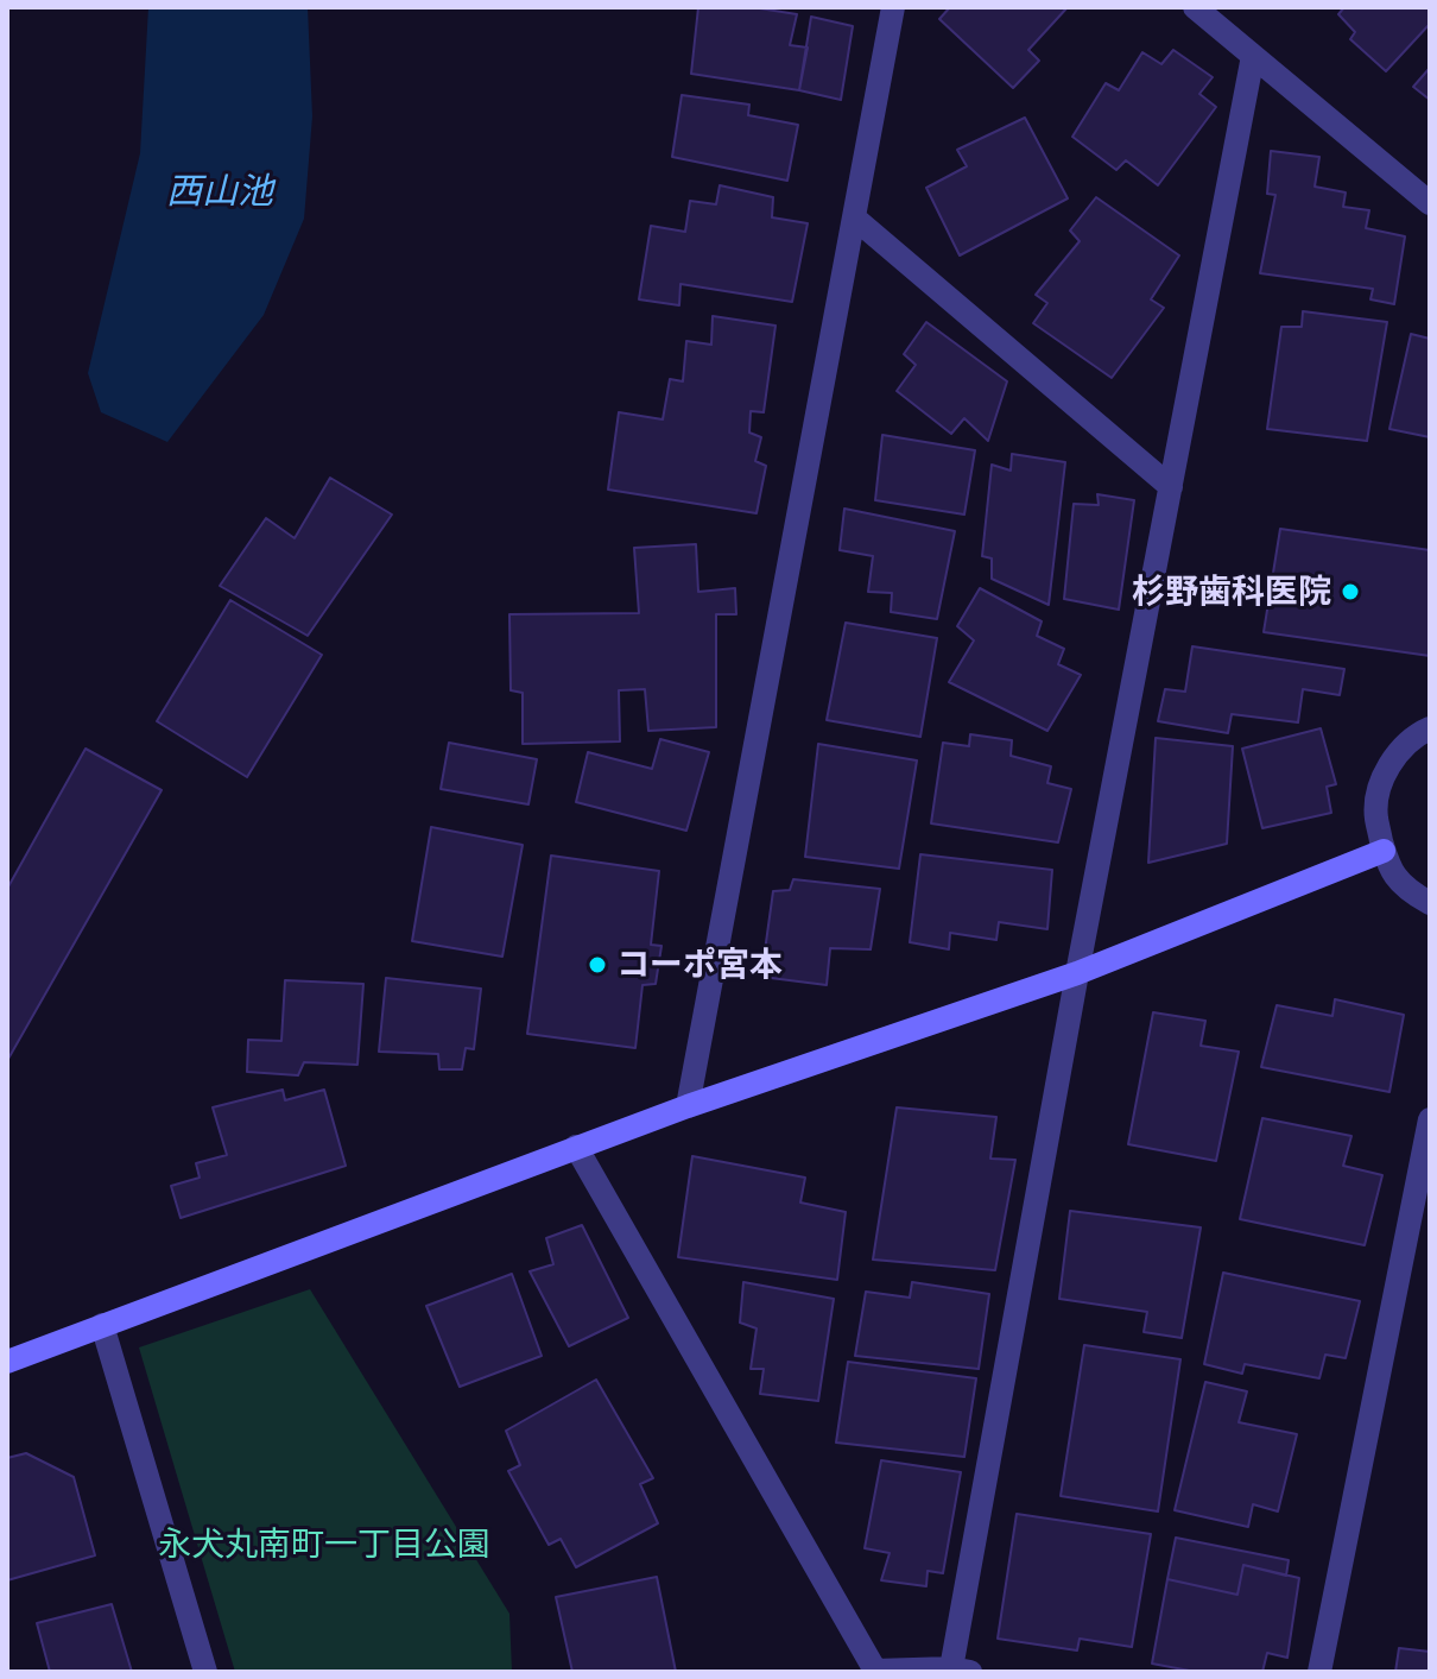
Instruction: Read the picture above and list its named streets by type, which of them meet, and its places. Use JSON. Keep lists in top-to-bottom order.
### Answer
{
  "water": ["西山池"],
  "parks": ["永犬丸南町一丁目公園"],
  "places": ["杉野歯科医院", "コーポ宮本"]
}
